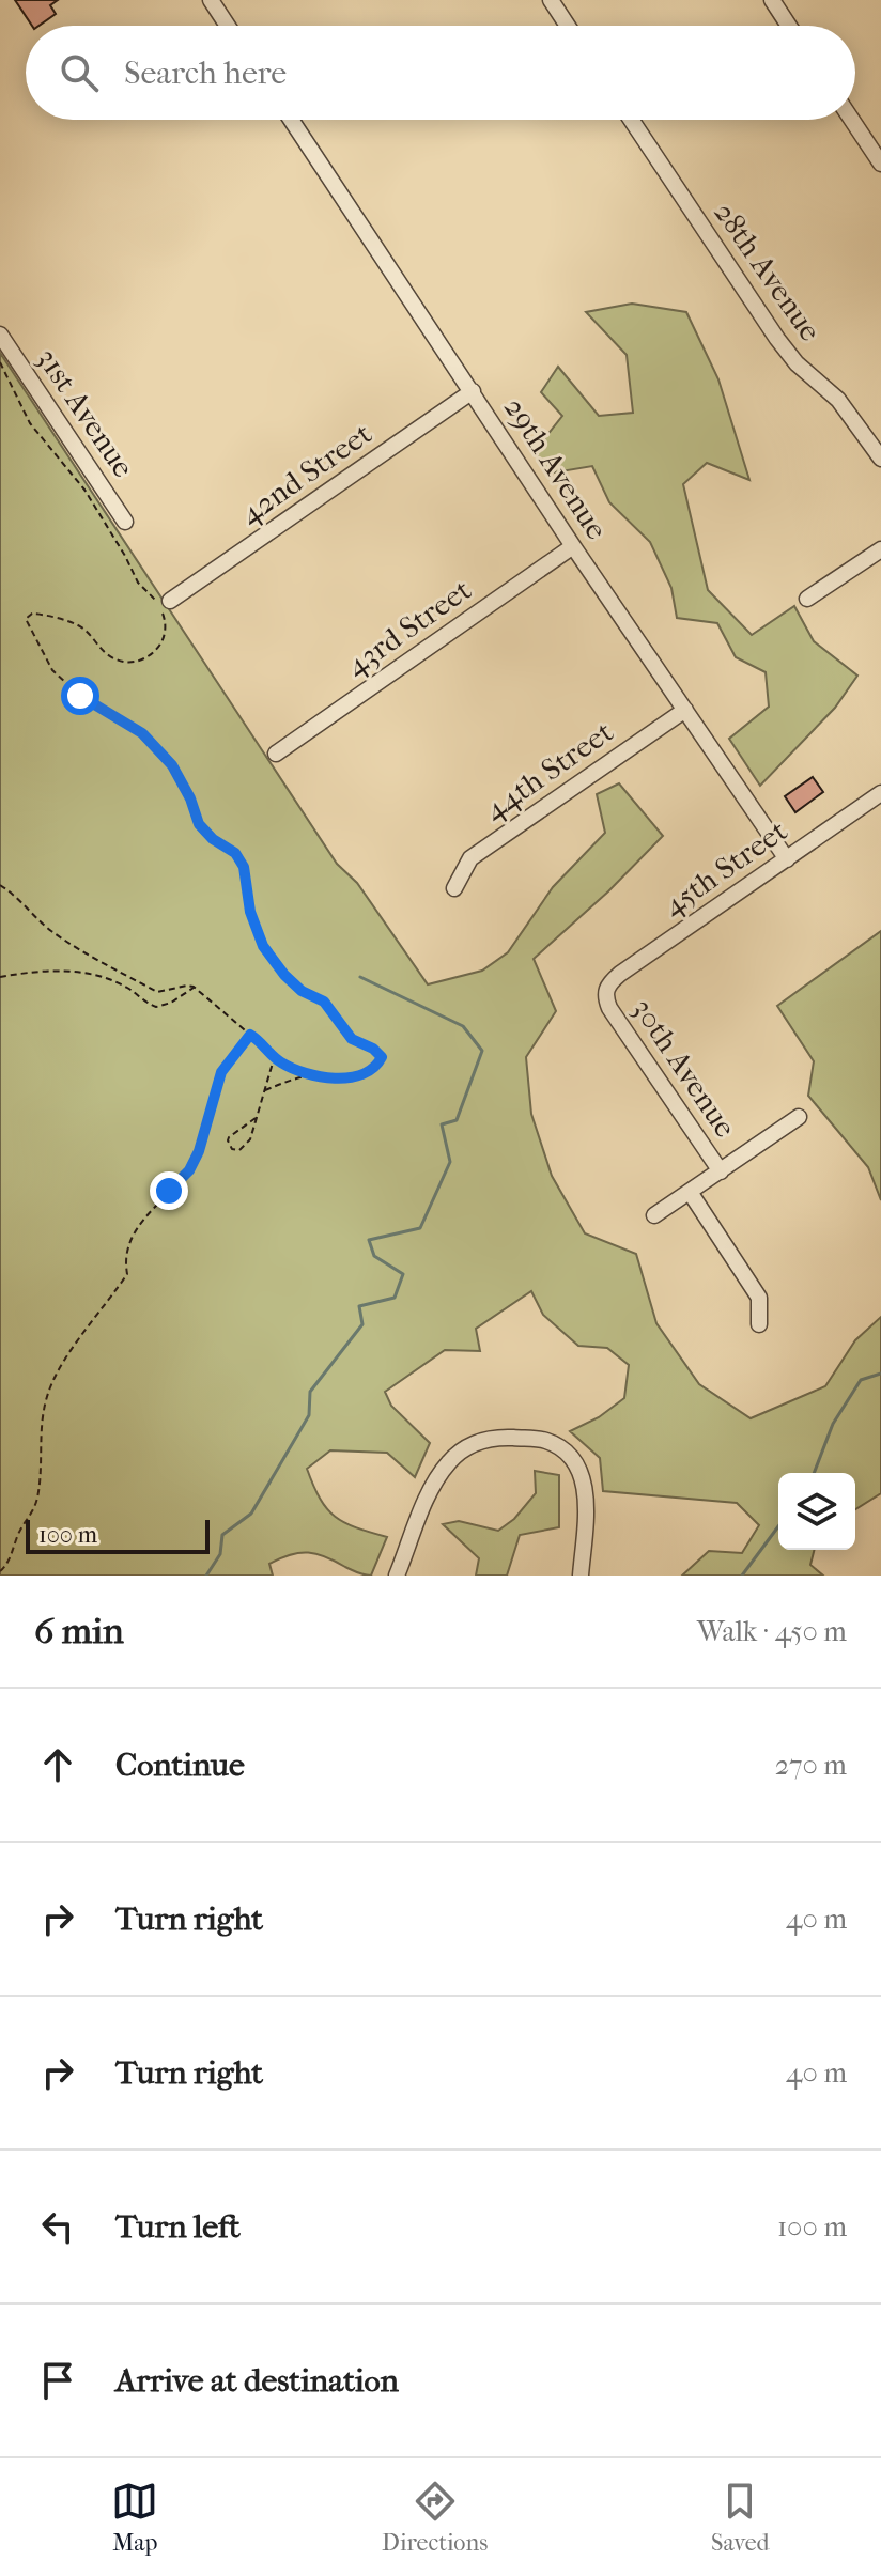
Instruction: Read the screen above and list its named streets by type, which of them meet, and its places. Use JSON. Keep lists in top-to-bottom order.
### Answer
{
  "streets": {
    "street": [
      "28th Avenue",
      "31st Avenue",
      "29th Avenue",
      "42nd Street",
      "43rd Street",
      "44th Street",
      "45th Street",
      "30th Avenue"
    ]
  },
  "crossings": [
    ["29th Avenue", "42nd Street"],
    ["29th Avenue", "43rd Street"],
    ["29th Avenue", "44th Street"],
    ["29th Avenue", "45th Street"],
    ["45th Street", "30th Avenue"]
  ],
  "scale_bar": "100 m",
  "page": {
    "search": "Search here",
    "scale": "100 m",
    "heading": ["6 min", "Walk · 450 m"],
    "list": [
      ["Continue", "270 m"],
      ["Turn right", "40 m"],
      ["Turn right", "40 m"],
      ["Turn left", "100 m"],
      "Arrive at destination"
    ],
    "nav": ["Map", "Directions", "Saved"]
  }
}
